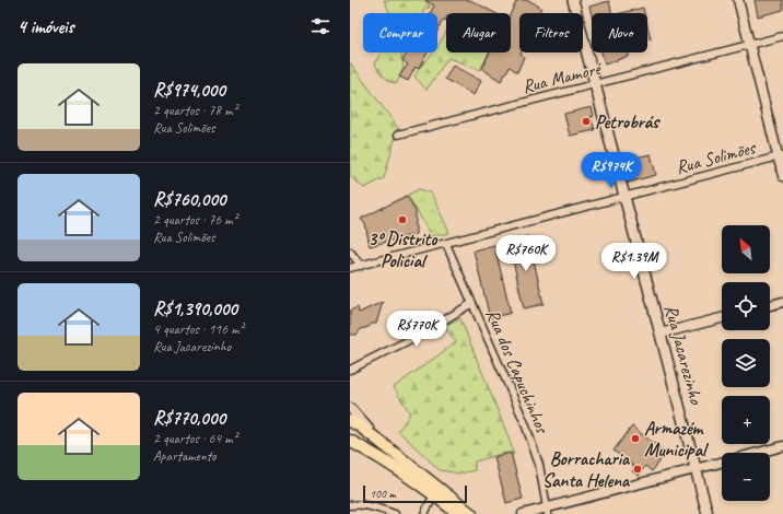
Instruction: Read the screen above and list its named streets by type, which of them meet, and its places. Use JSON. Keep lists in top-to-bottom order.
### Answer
{
  "streets": {
    "main road": ["Rua Jacarezinho"],
    "street": ["Rua Mamoré", "Rua Solimões", "Rua dos Capuchinhos"]
  },
  "crossings": [
    ["Rua Mamoré", "Rua Jacarezinho"],
    ["Rua Solimões", "Rua Jacarezinho"],
    ["Rua Solimões", "Rua dos Capuchinhos"]
  ],
  "places": [
    "Petrobrás",
    "3º Distrito Policial",
    "Armazém Municipal",
    "Borracharia Santa Helena"
  ],
  "scale_bar": "100 m",
  "north": "top left",
  "page": {
    "heading": "4 imóveis",
    "chip": [
      "Comprar",
      "Alugar",
      "Filtros",
      "Novo"
    ],
    "list": [
      {
        "name": "R$974,000",
        "note": "2 quartos · 78 m² · Rua Solimões"
      },
      {
        "name": "R$760,000",
        "note": "2 quartos · 76 m² · Rua Solimões"
      },
      {
        "name": "R$1,390,000",
        "note": "4 quartos · 116 m² · Rua Jacarezinho"
      },
      {
        "name": "R$770,000",
        "note": "2 quartos · 64 m² · Apartamento"
      }
    ],
    "price": [
      "R$974K",
      "R$760K",
      "R$1.39M",
      "R$770K"
    ],
    "map_buttons": ["+", "−"],
    "scale": "100 m"
  }
}
